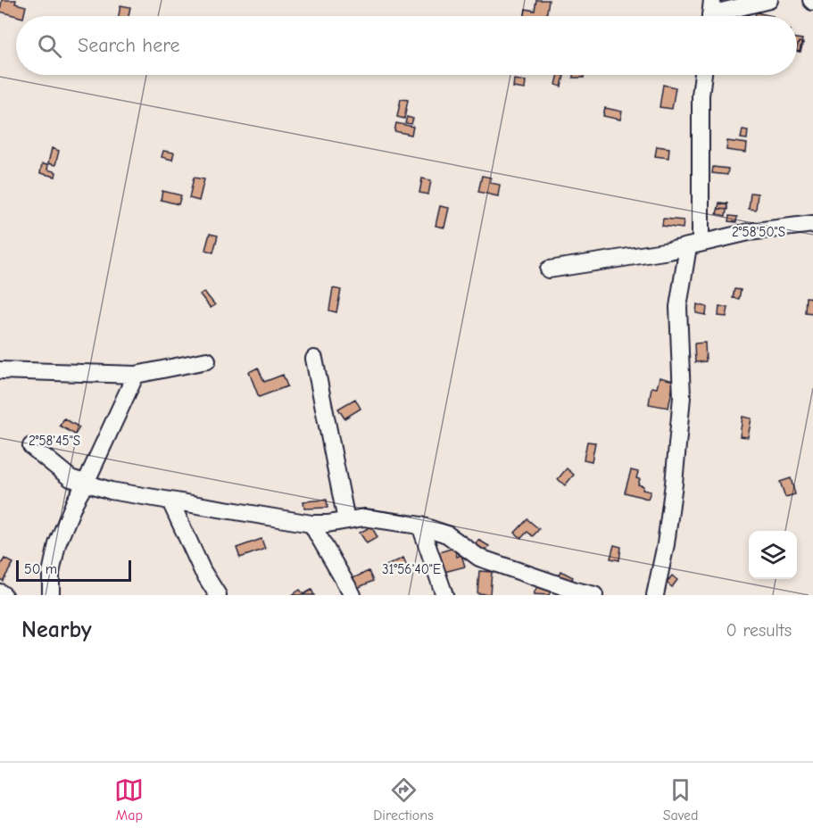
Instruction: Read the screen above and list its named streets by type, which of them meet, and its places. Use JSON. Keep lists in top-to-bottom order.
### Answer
{
  "scale_bar": "50 m",
  "page": {
    "search": "Search here",
    "scale": "50 m",
    "heading": ["Nearby", "0 results"],
    "nav": ["Map", "Directions", "Saved"]
  },
  "coordinates": ["2°58'50\"S", "2°58'45\"S", "31°56'40\"E"]
}
